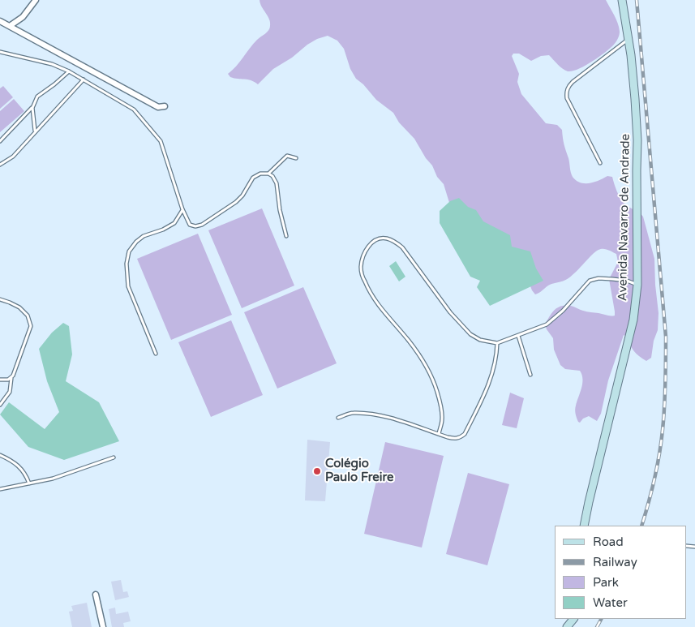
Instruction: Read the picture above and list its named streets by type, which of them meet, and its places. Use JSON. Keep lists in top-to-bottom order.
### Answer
{
  "streets": {
    "street": ["Avenida Navarro de Andrade"]
  },
  "places": ["Colégio Paulo Freire"],
  "legend": [
    "Road",
    "Railway",
    "Park",
    "Water"
  ]
}
